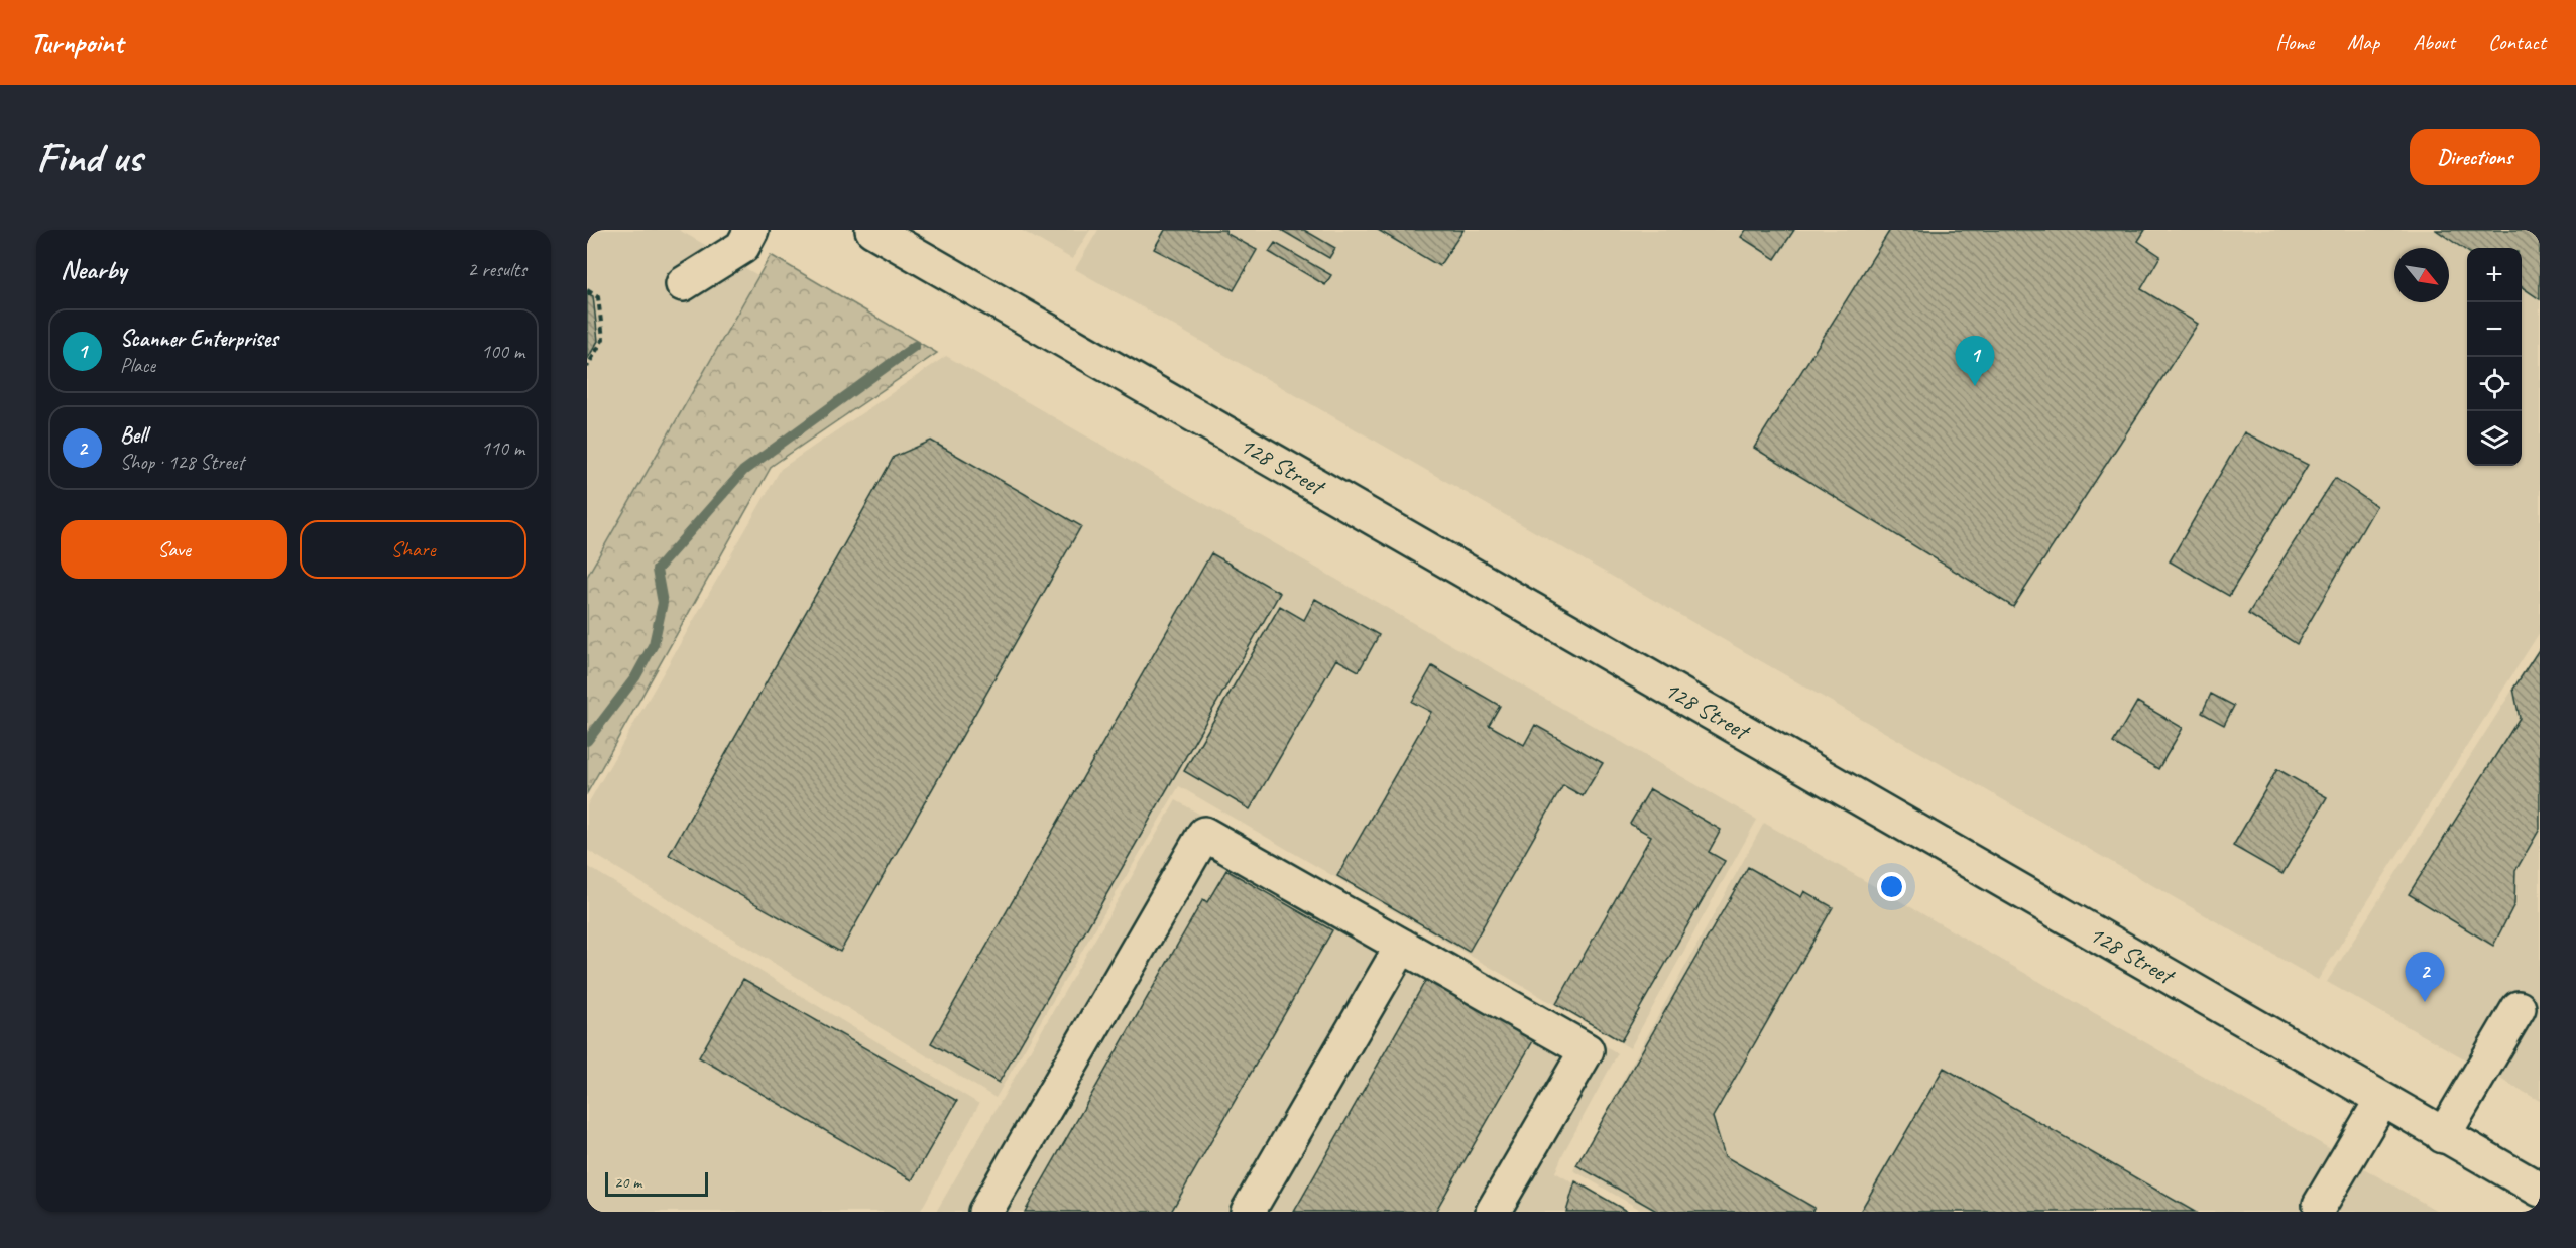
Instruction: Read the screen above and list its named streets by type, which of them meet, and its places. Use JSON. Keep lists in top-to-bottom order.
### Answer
{
  "streets": {
    "main road": ["128 Street"]
  },
  "scale_bar": "20 m",
  "north": "bottom right",
  "page": {
    "header": "Turnpoint",
    "nav": [
      "Home",
      "Map",
      "About",
      "Contact"
    ],
    "buttons": [
      "Directions",
      ["Save", "Share"]
    ],
    "title": "Find us",
    "heading": ["Nearby", "2 results"],
    "map_buttons": ["+", "−"],
    "list": [
      {
        "mark": "1",
        "name": "Scanner Enterprises",
        "note": "Place",
        "value": "100 m"
      },
      {
        "mark": "2",
        "name": "Bell",
        "note": "Shop · 128 Street",
        "value": "110 m"
      }
    ],
    "pins": ["1", "2"],
    "scale": "20 m"
  }
}
